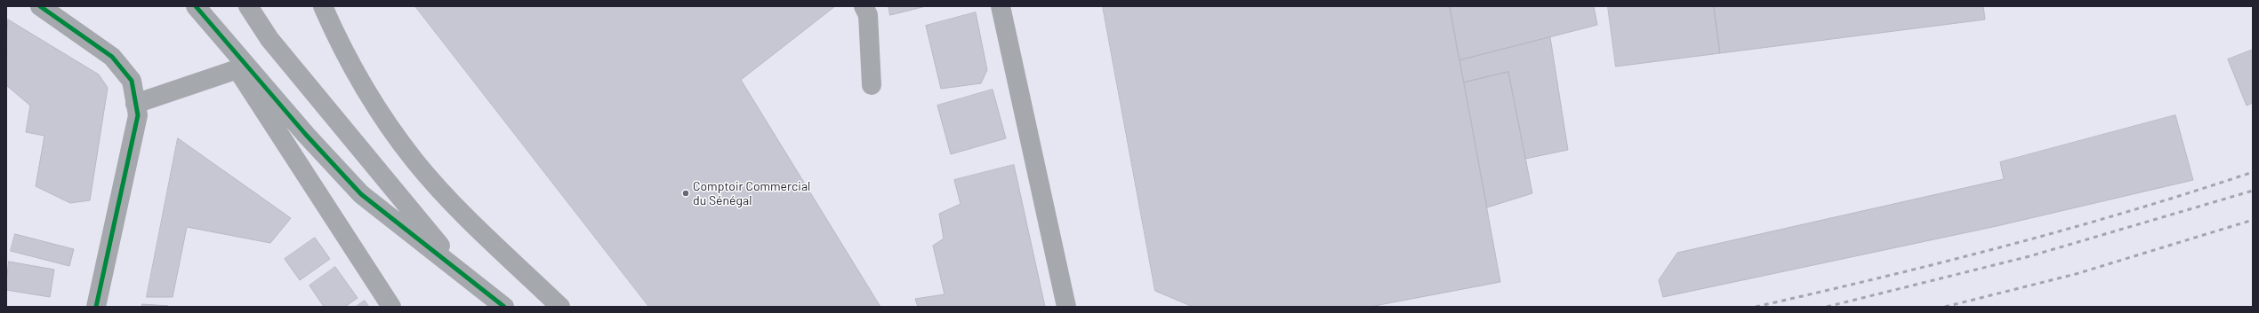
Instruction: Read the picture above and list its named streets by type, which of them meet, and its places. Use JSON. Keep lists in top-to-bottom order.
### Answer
{
  "places": ["Comptoir Commercial du Sénégal"]
}
